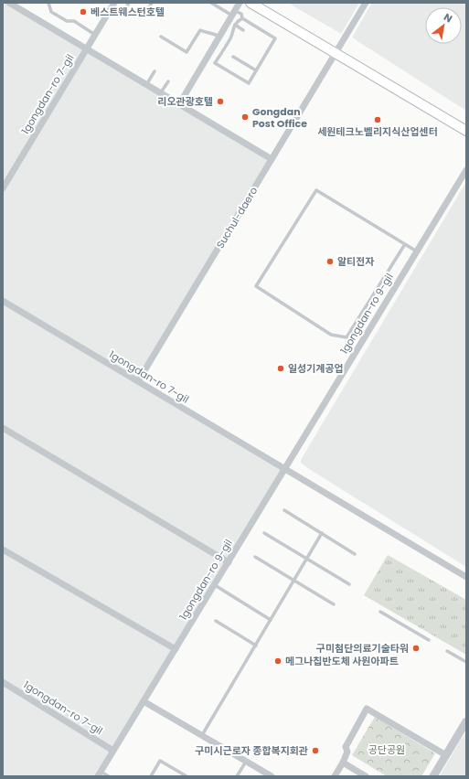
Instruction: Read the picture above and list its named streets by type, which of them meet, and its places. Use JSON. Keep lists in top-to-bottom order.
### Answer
{
  "streets": {
    "street": ["1gongdan-ro 7-gil", "Suchul-daero", "1gongdan-ro 9-gil"]
  },
  "crossings": [
    ["1gongdan-ro 7-gil", "Suchul-daero"],
    ["1gongdan-ro 7-gil", "1gongdan-ro 9-gil"]
  ],
  "parks": ["공단공원"],
  "places": [
    "베스트웨스턴호텔",
    "리오관광호텔",
    "Gongdan Post Office",
    "세원테크노벨리지식산업센터",
    "알티전자",
    "일성기계공업",
    "구미첨단의료기술타워",
    "메그나칩반도체 사원아파트",
    "구미시근로자 종합복지회관"
  ],
  "north": "top right"
}
